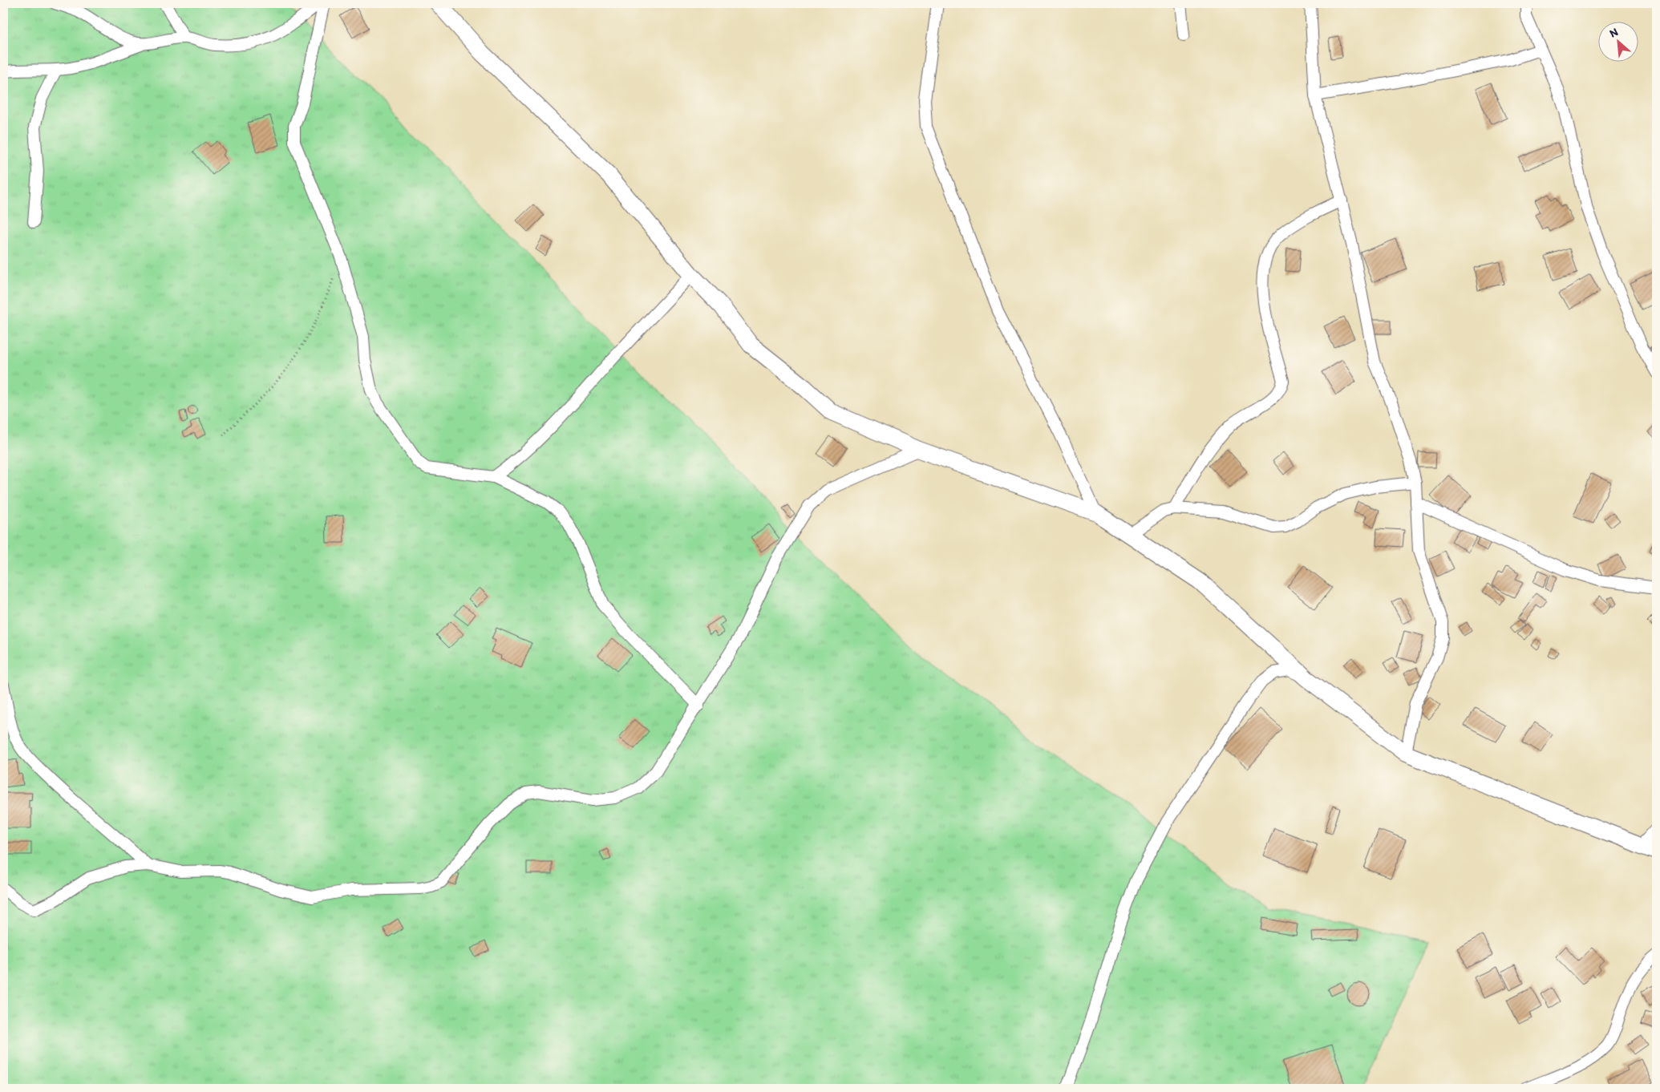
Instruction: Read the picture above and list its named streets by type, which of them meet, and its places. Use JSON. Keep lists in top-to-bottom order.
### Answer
{
  "north": "top left"
}
